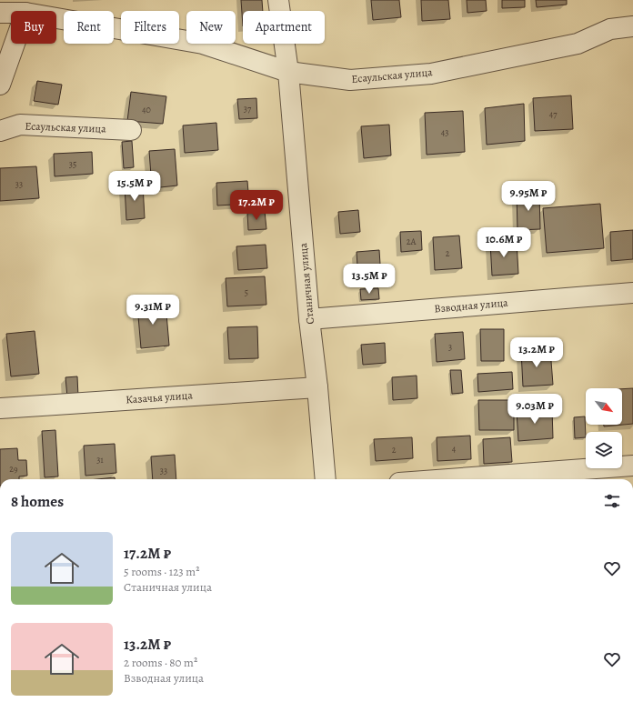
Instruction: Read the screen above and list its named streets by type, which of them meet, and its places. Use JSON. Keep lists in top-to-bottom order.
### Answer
{
  "streets": {
    "street": [
      "Есаульская улица",
      "Станичная улица",
      "Взводная улица",
      "Казачья улица"
    ]
  },
  "crossings": [
    ["Есаульская улица", "Станичная улица"],
    ["Станичная улица", "Взводная улица"],
    ["Станичная улица", "Казачья улица"]
  ],
  "house_numbers": [
    "37",
    "40",
    "47",
    "43",
    "35",
    "33",
    "2А",
    "2",
    "5",
    "3",
    "4",
    "2",
    "31",
    "29",
    "33"
  ],
  "north": "bottom right",
  "page": {
    "chip": [
      "Buy",
      "Rent",
      "Filters",
      "New",
      "Apartment"
    ],
    "price": [
      "15.5M ₽",
      "9.95M ₽",
      "17.2M ₽",
      "10.6M ₽",
      "13.5M ₽",
      "9.31M ₽",
      "13.2M ₽",
      "9.03M ₽"
    ],
    "heading": "8 homes",
    "list": [
      {
        "name": "17.2M ₽",
        "note": "5 rooms · 123 m² · Станичная улица"
      },
      {
        "name": "13.2M ₽",
        "note": "2 rooms · 80 m² · Взводная улица"
      }
    ]
  }
}
